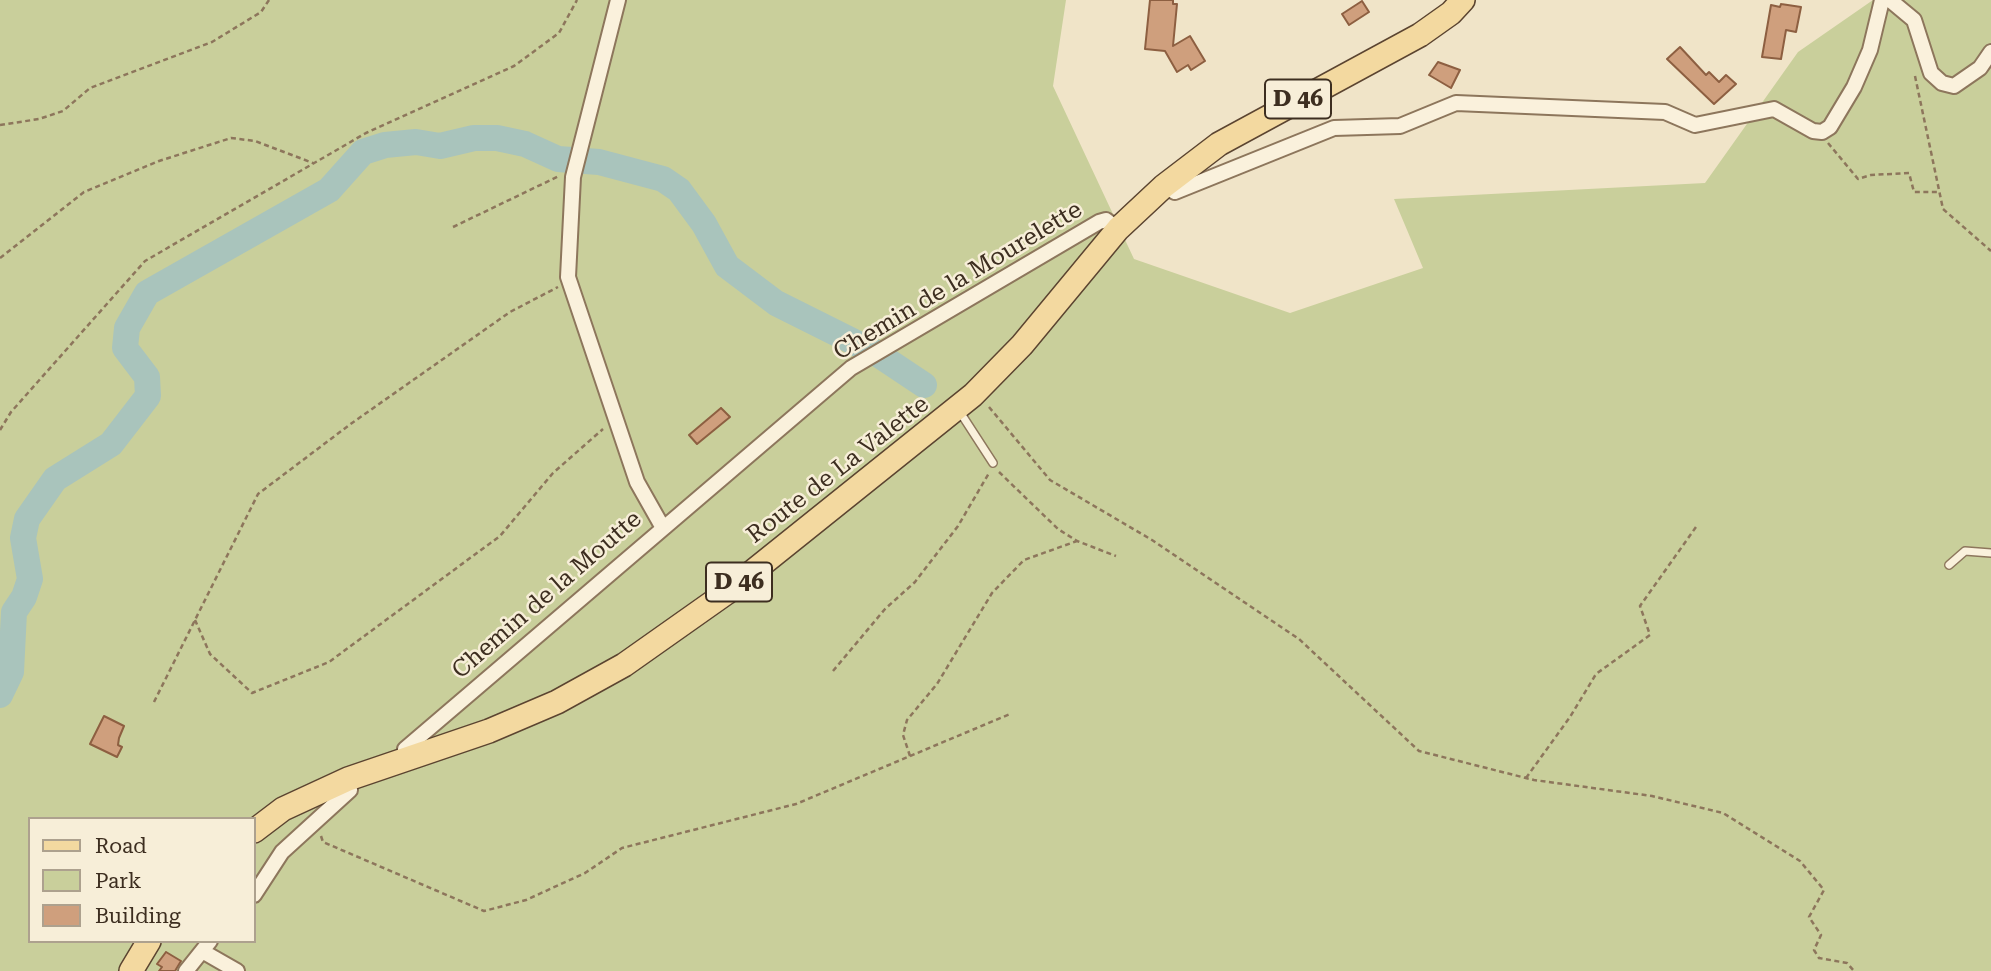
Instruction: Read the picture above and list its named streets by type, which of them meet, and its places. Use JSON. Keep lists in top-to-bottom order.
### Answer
{
  "streets": {
    "main road": ["D 46", "Route de La Valette"],
    "street": ["Chemin de la Mourelette", "Chemin de la Moutte"]
  },
  "crossings": [
    ["D 46", "Route de La Valette"],
    ["Chemin de la Mourelette", "Route de La Valette"],
    ["Chemin de la Mourelette", "Chemin de la Moutte"],
    ["Route de La Valette", "Chemin de la Moutte"]
  ],
  "legend": ["Road", "Park", "Building"]
}
